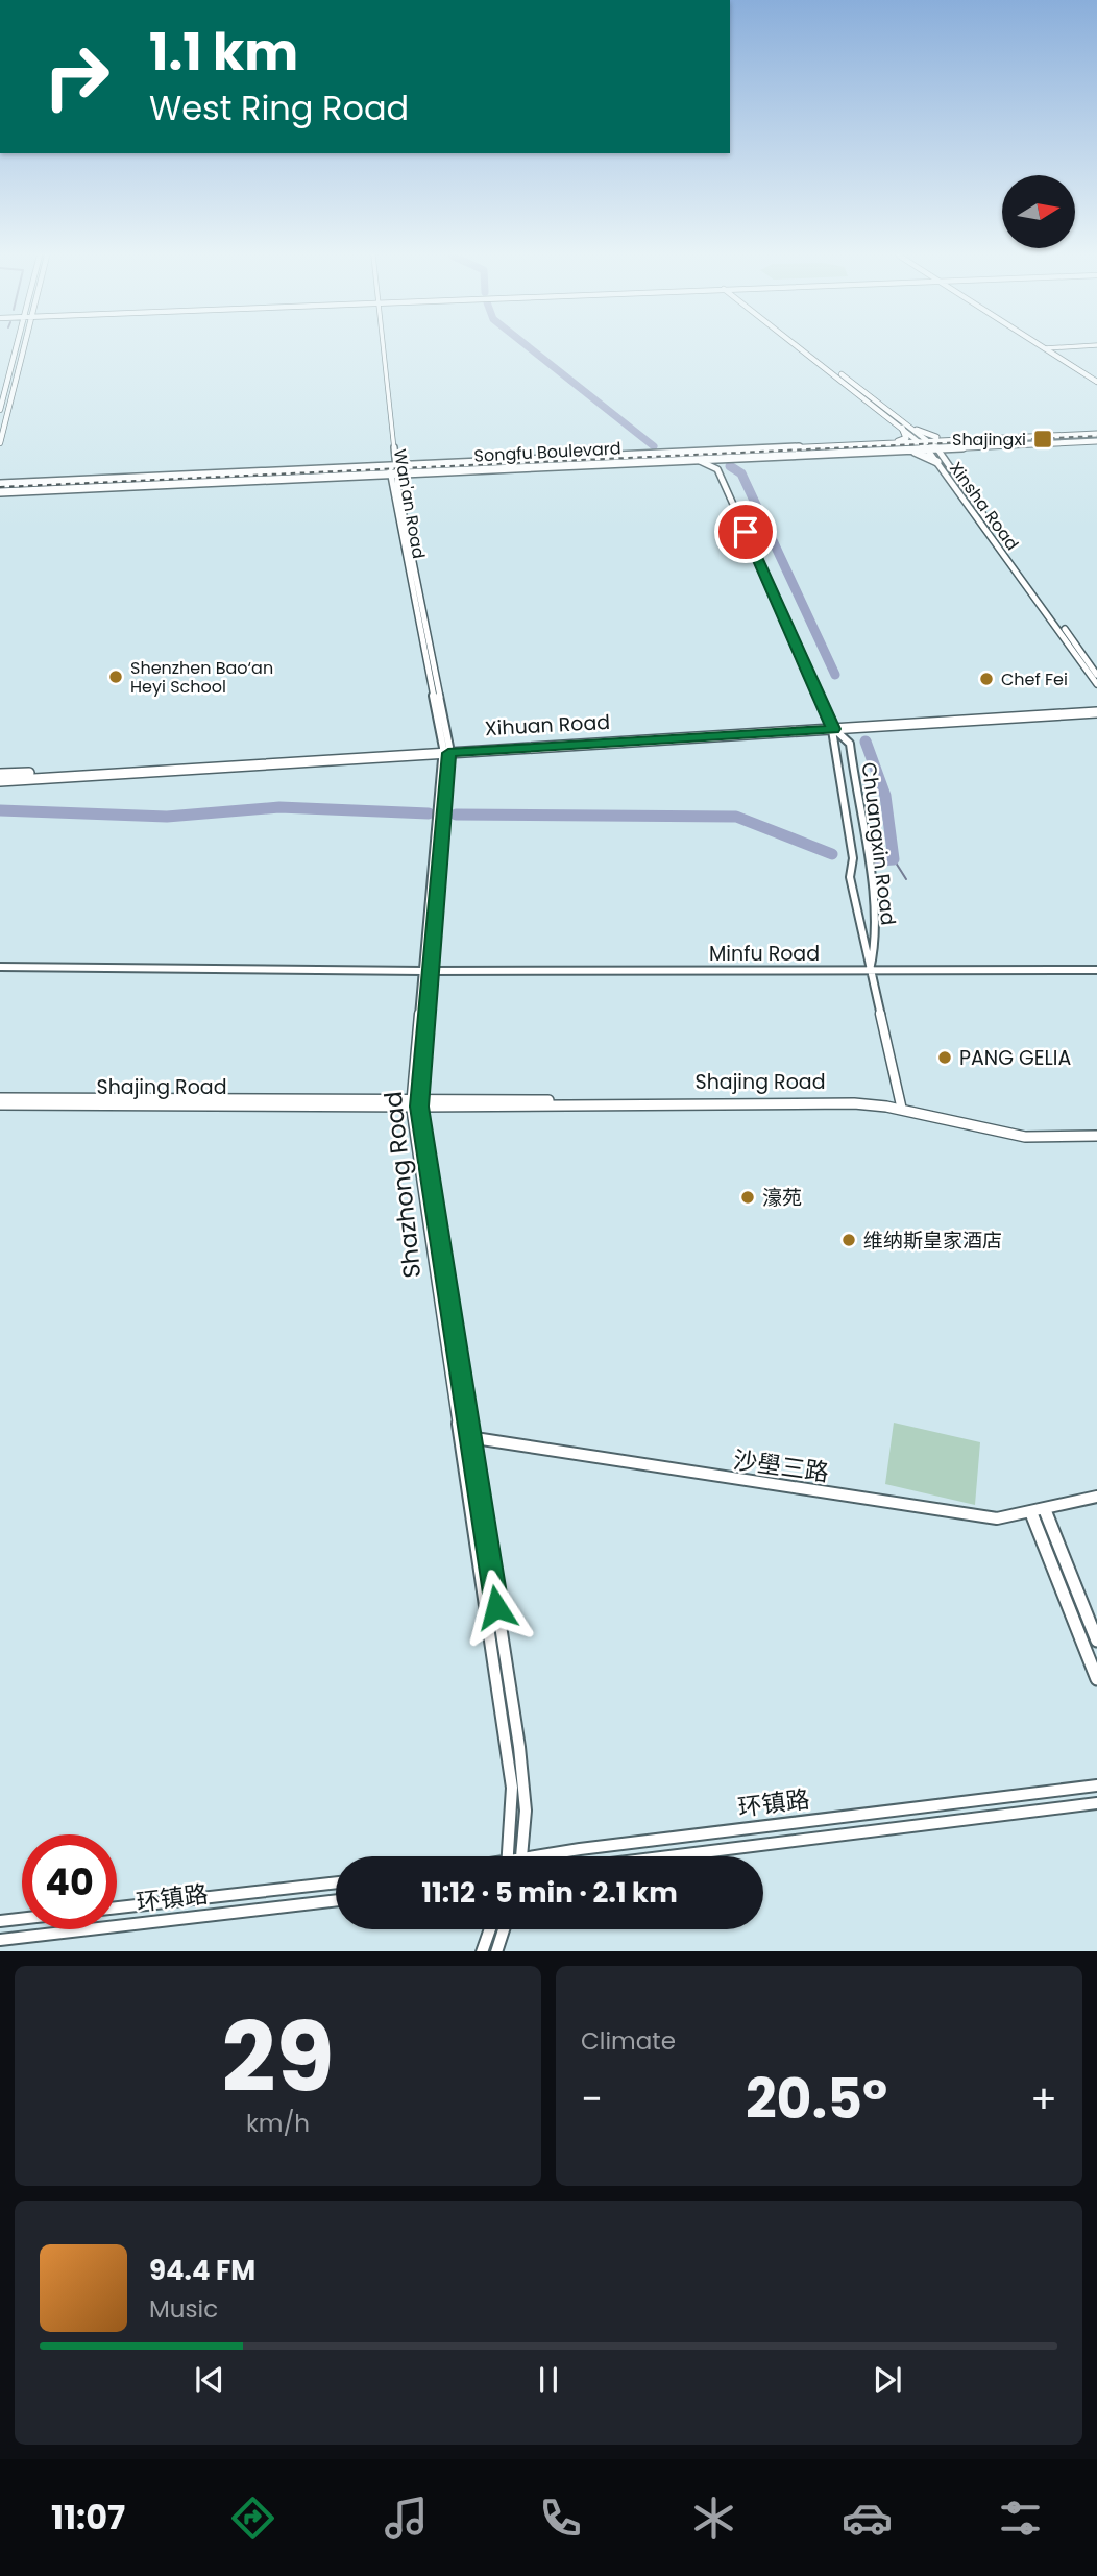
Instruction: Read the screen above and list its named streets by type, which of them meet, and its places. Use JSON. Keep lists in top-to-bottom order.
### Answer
{
  "streets": {
    "main road": [
      "Songfu Boulevard",
      "Xinsha Road",
      "Xihuan Road",
      "Shajing Road"
    ],
    "street": [
      "Wan'an Road",
      "Chuangxin Road",
      "Minfu Road",
      "Shazhong Road",
      "沙壆三路",
      "环镇路"
    ]
  },
  "crossings": [
    ["Songfu Boulevard", "Wan'an Road"],
    ["Songfu Boulevard", "Xinsha Road"],
    ["Wan'an Road", "Xihuan Road"],
    ["Wan'an Road", "Shazhong Road"],
    ["Xihuan Road", "Chuangxin Road"],
    ["Xihuan Road", "Shazhong Road"],
    ["Chuangxin Road", "Minfu Road"],
    ["Chuangxin Road", "Shajing Road"],
    ["Minfu Road", "Shazhong Road"],
    ["Shajing Road", "Shazhong Road"],
    ["Shazhong Road", "沙壆三路"]
  ],
  "places": {
    "transit": ["Shajingxi"],
    "other": [
      "Shenzhen Bao‘an Heyi School",
      "Chef Fei",
      "PANG GELIA",
      "濠苑",
      "维纳斯皇家酒店"
    ]
  },
  "north": "right",
  "page": {
    "turn": ["1.1 km", "West Ring Road"],
    "limit": "40",
    "trip": "11:12 · 5 min · 2.1 km",
    "tile": [
      ["29", "km/h"],
      "Climate"
    ],
    "heat": ["−", "20.5°", "+"],
    "song": ["94.4 FM", "Music"],
    "tabs": "11:07"
  }
}
